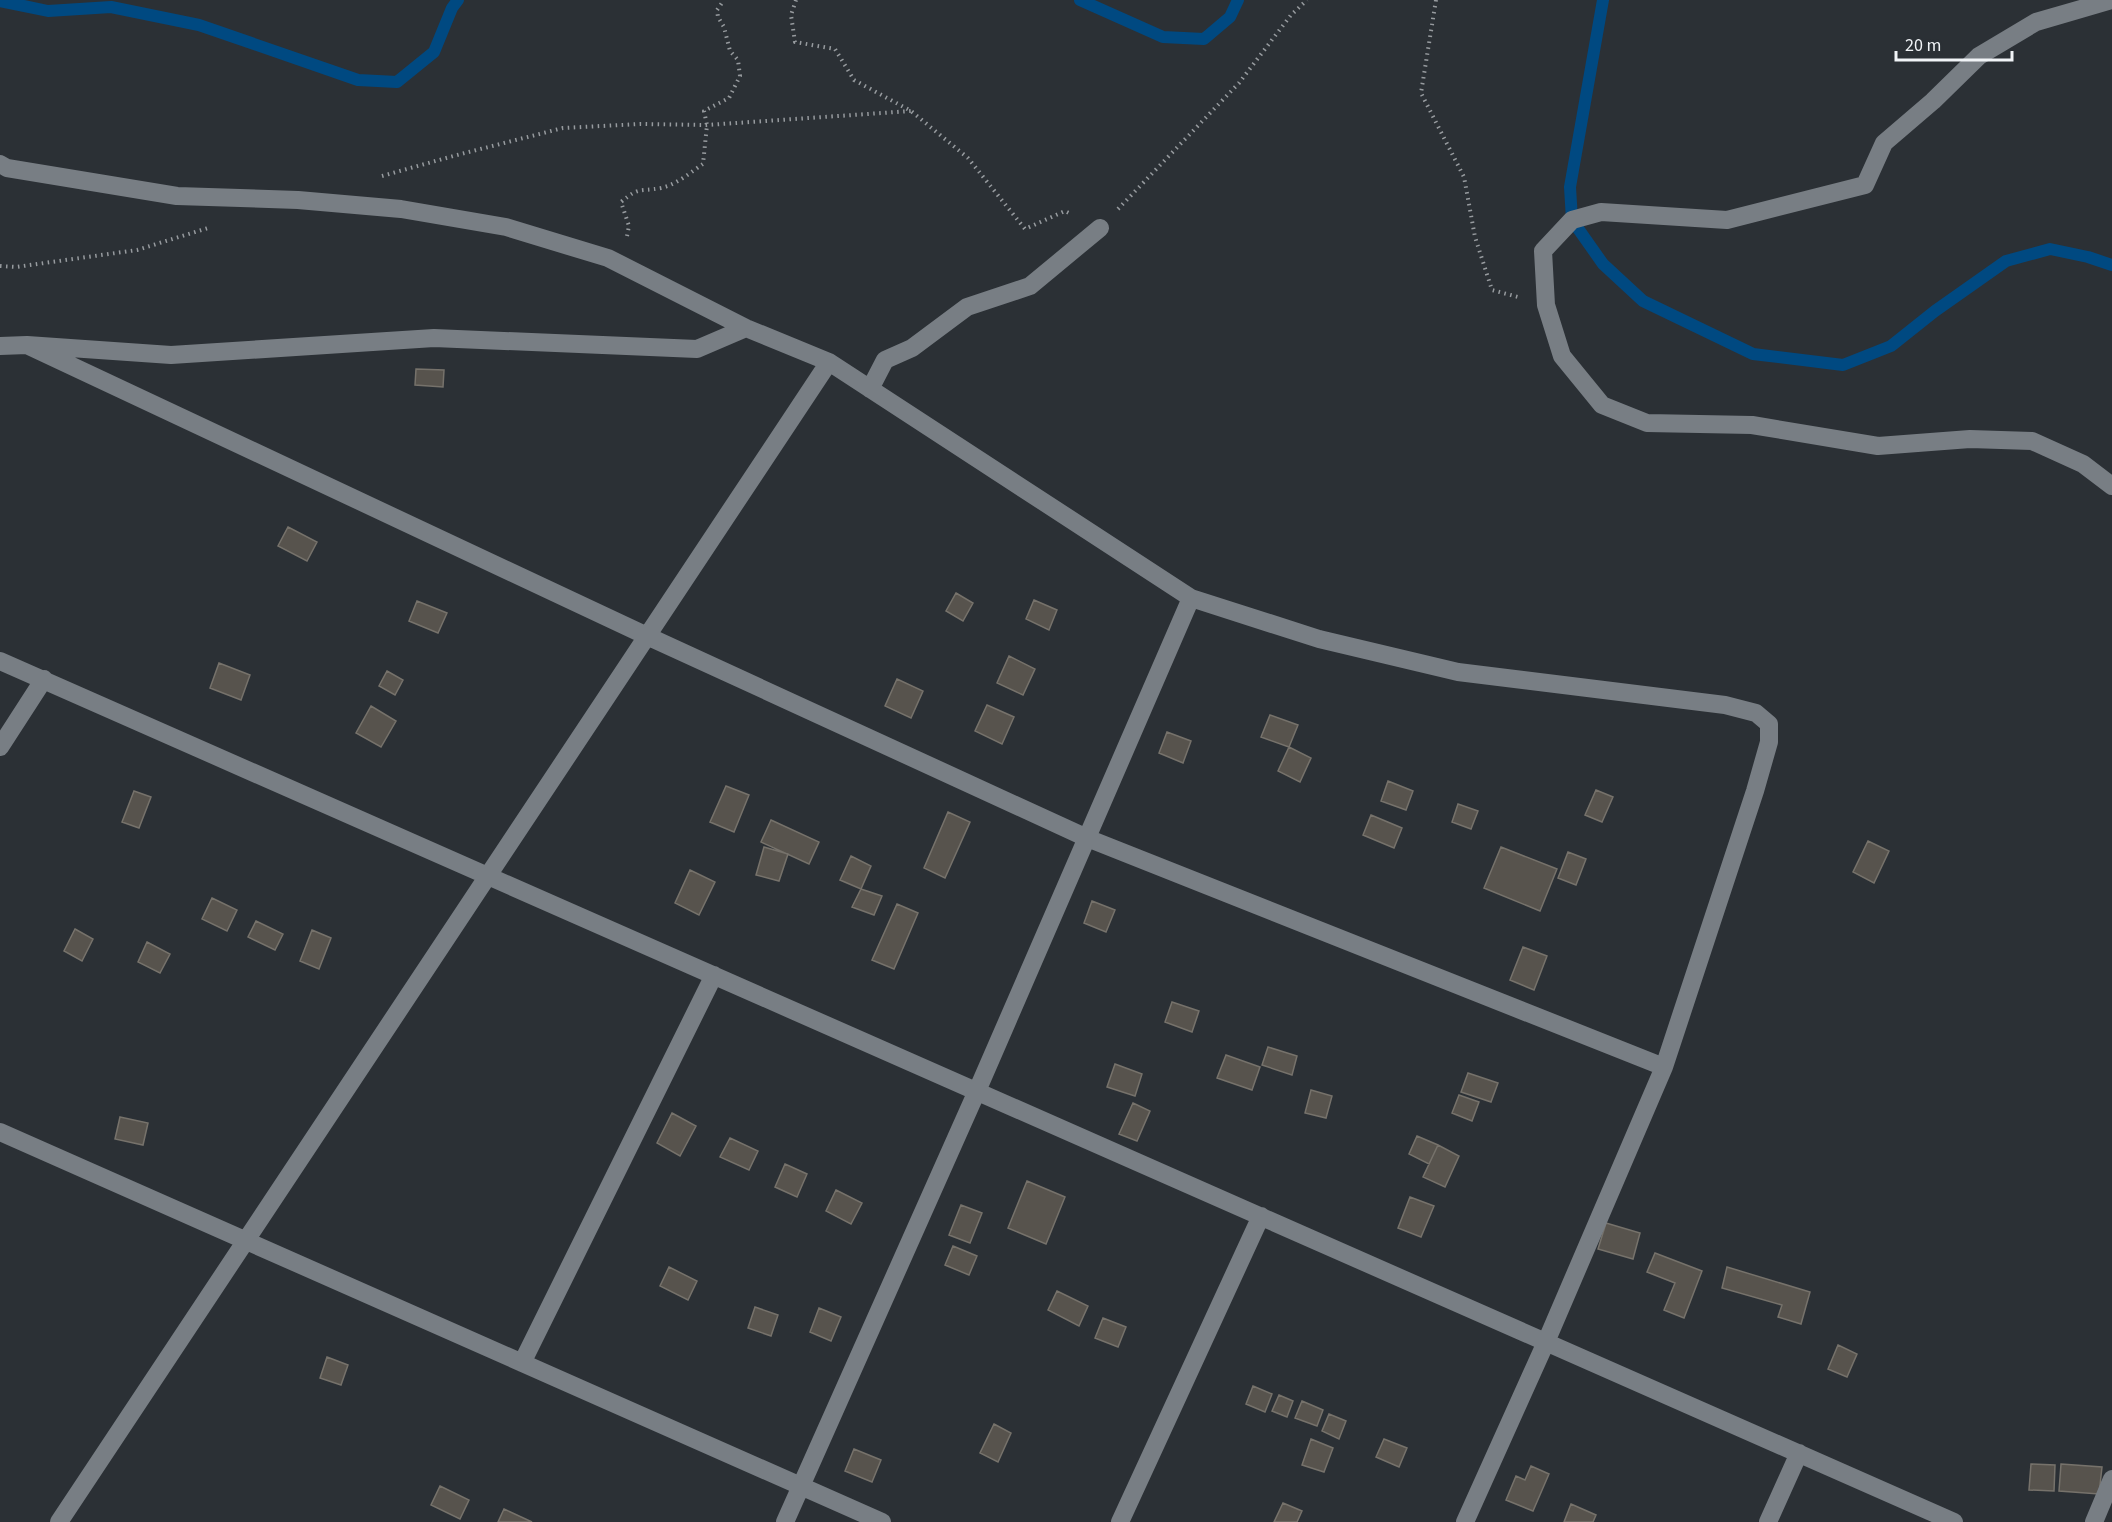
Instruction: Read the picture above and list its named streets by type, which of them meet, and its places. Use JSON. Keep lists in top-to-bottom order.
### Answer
{
  "scale_bar": "20 m"
}
